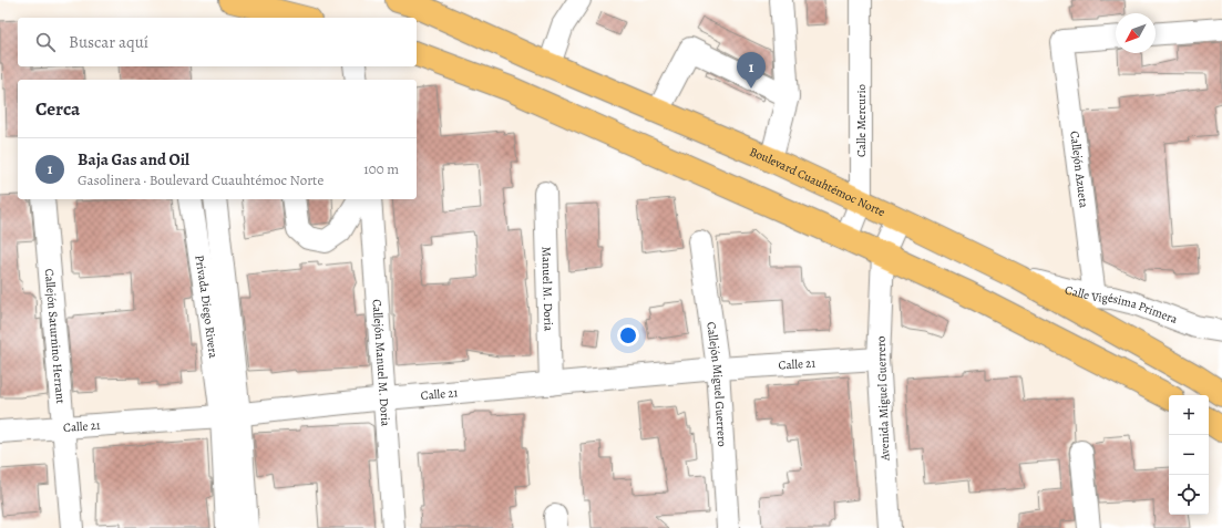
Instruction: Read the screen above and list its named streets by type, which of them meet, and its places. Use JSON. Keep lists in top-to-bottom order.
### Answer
{
  "streets": {
    "main road": ["Boulevard Cuauhtémoc Norte"],
    "street": [
      "Calle Mercurio",
      "Callejón Azueta",
      "Manuel M. Doria",
      "Calle Vigésima Primera",
      "Privada Diego Rivera",
      "Callejón Saturnino Herrant",
      "Callejón Manuel M. Doria",
      "Calle 21",
      "Callejón Miguel Guerrero",
      "Avenida Miguel Guerrero"
    ]
  },
  "crossings": [
    ["Calle Mercurio", "Boulevard Cuauhtémoc Norte"],
    ["Callejón Azueta", "Calle Vigésima Primera"],
    ["Boulevard Cuauhtémoc Norte", "Calle Vigésima Primera"],
    ["Boulevard Cuauhtémoc Norte", "Avenida Miguel Guerrero"],
    ["Manuel M. Doria", "Calle 21"],
    ["Privada Diego Rivera", "Calle 21"],
    ["Callejón Saturnino Herrant", "Calle 21"],
    ["Callejón Manuel M. Doria", "Calle 21"],
    ["Calle 21", "Callejón Miguel Guerrero"],
    ["Calle 21", "Avenida Miguel Guerrero"]
  ],
  "north": "bottom left",
  "page": {
    "search": "Buscar aquí",
    "pins": "1",
    "heading": "Cerca",
    "list": [
      {
        "mark": "1",
        "name": "Baja Gas and Oil",
        "note": "Gasolinera · Boulevard Cuauhtémoc Norte",
        "value": "100 m"
      }
    ],
    "map_buttons": ["+", "−"]
  }
}
